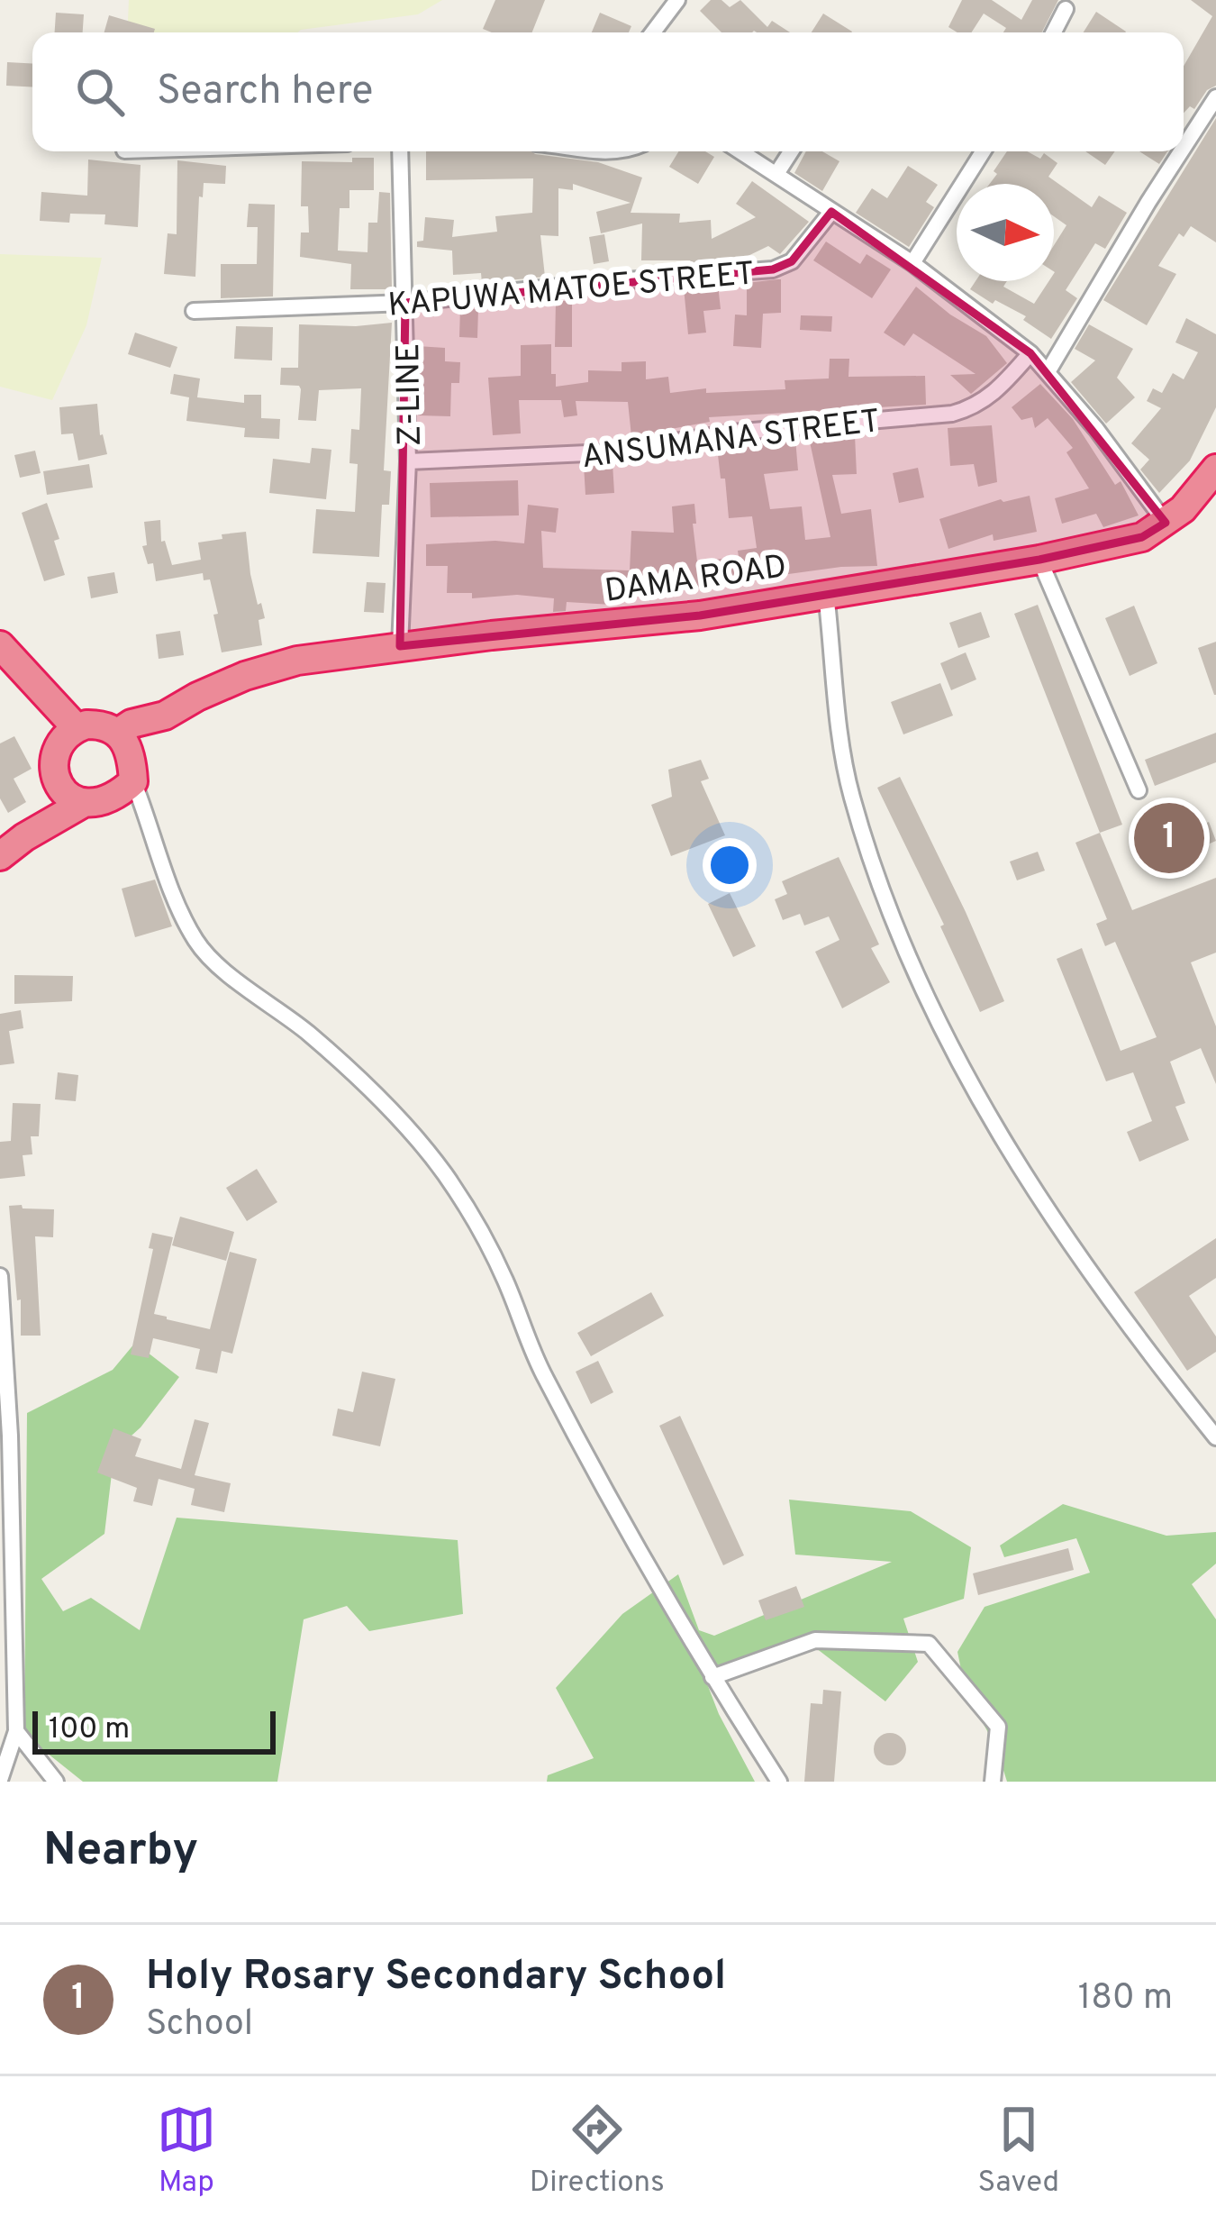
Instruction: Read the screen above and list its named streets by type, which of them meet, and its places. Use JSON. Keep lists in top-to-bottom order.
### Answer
{
  "streets": {
    "highway": ["DAMA ROAD"],
    "street": ["KAPUWA MATOE STREET", "Z-LINE", "ANSUMANA STREET"]
  },
  "crossings": [
    ["KAPUWA MATOE STREET", "Z-LINE"],
    ["Z-LINE", "ANSUMANA STREET"],
    ["Z-LINE", "DAMA ROAD"]
  ],
  "scale_bar": "100 m",
  "north": "right",
  "page": {
    "search": "Search here",
    "pins": "1",
    "scale": "100 m",
    "heading": "Nearby",
    "list": [
      {
        "mark": "1",
        "name": "Holy Rosary Secondary School",
        "note": "School",
        "value": "180 m"
      }
    ],
    "nav": ["Map", "Directions", "Saved"]
  }
}
